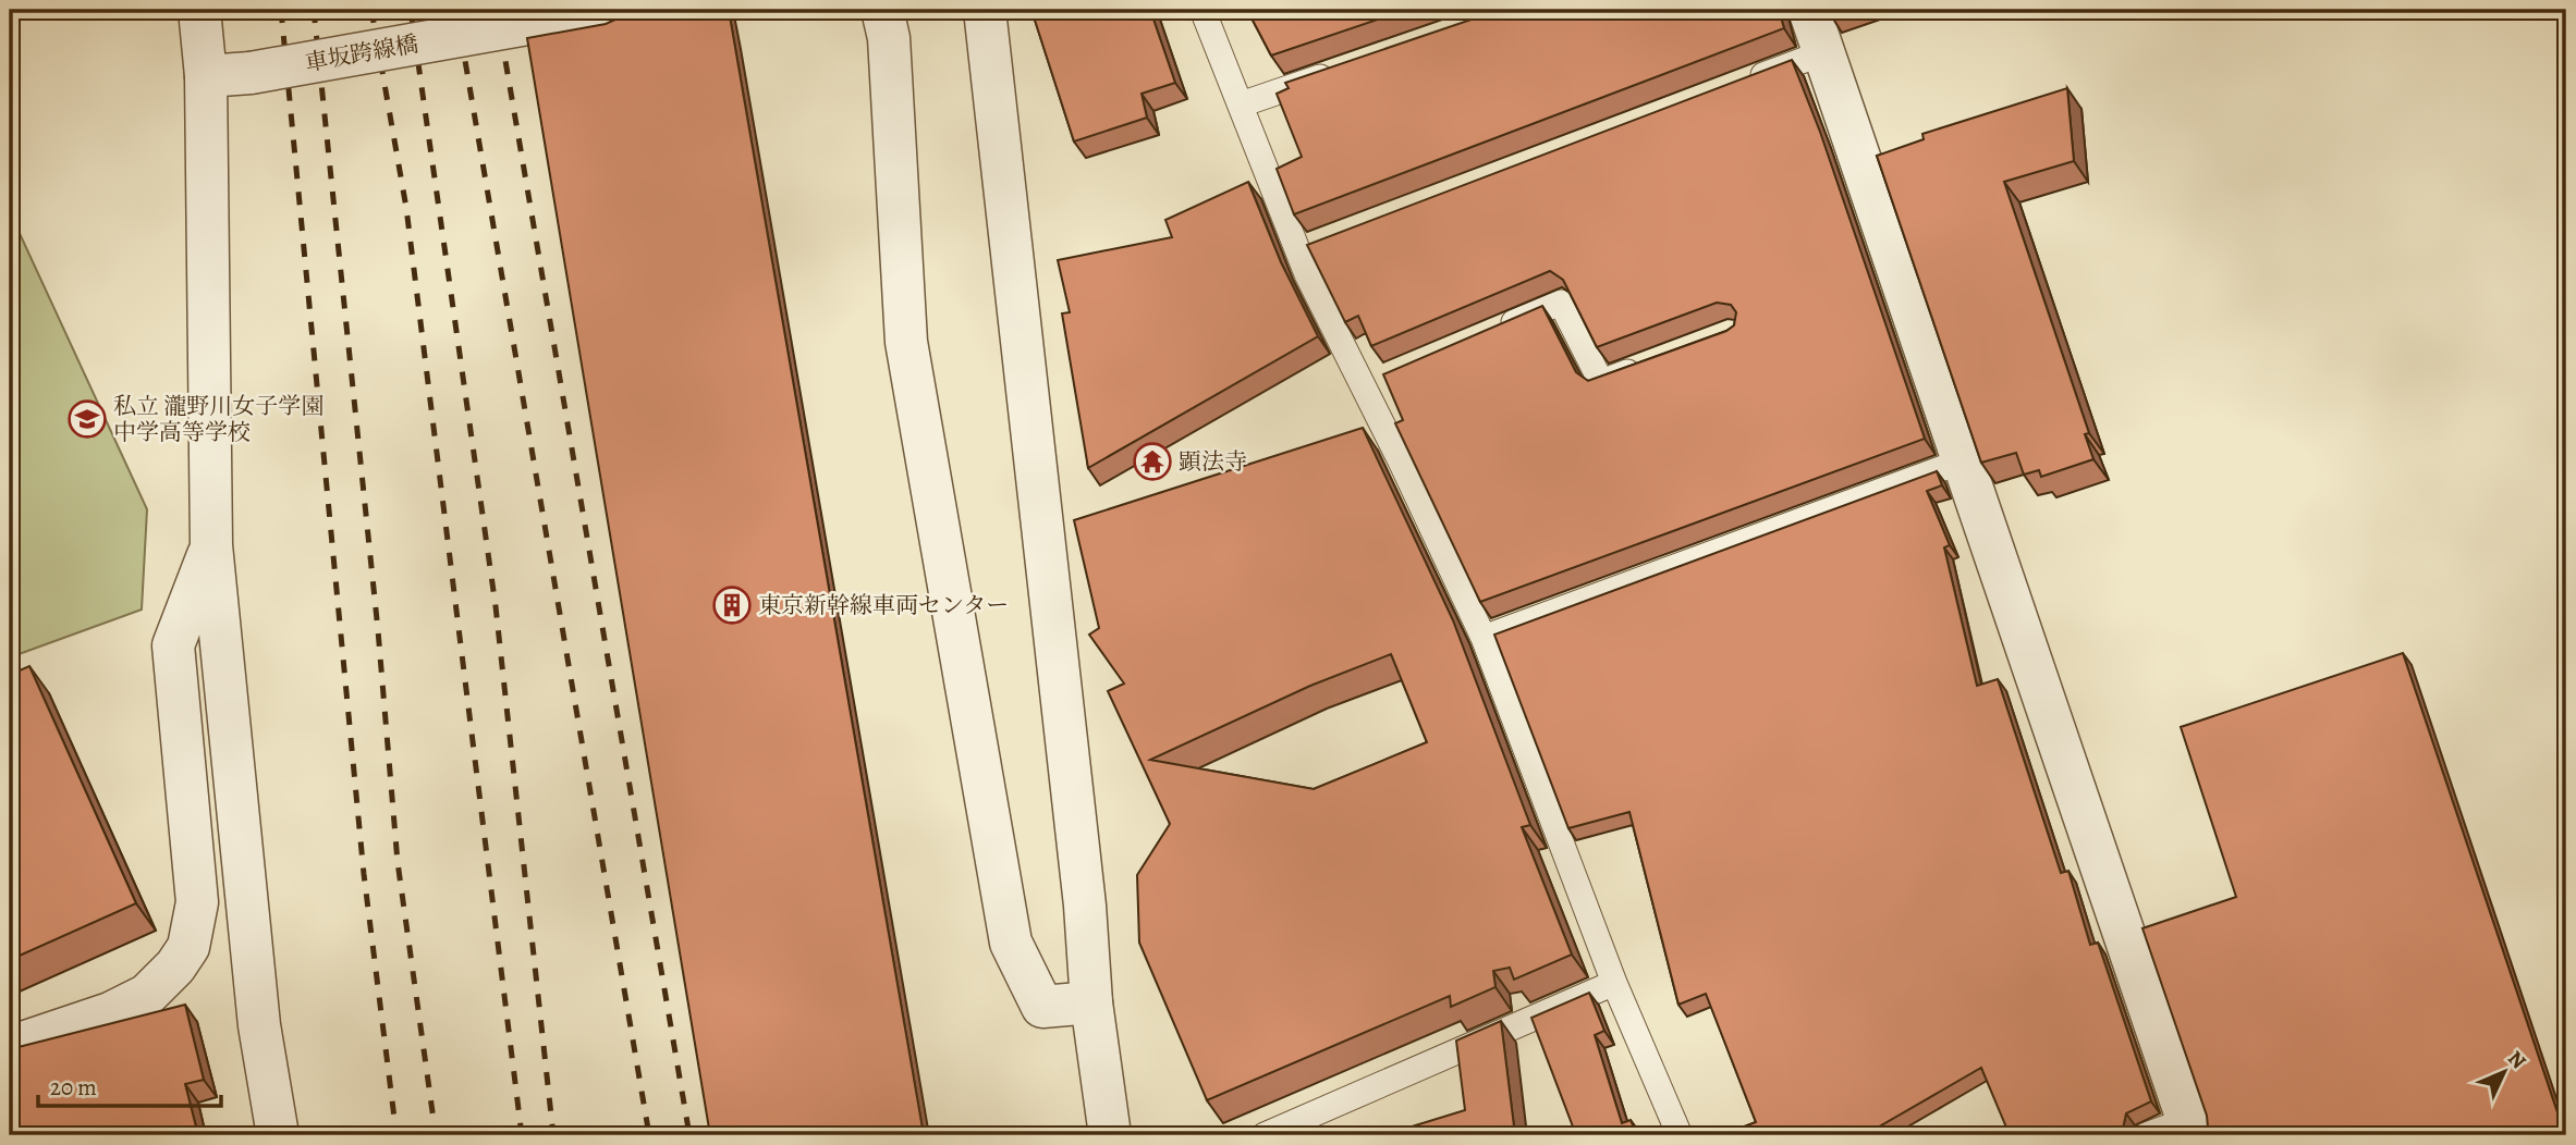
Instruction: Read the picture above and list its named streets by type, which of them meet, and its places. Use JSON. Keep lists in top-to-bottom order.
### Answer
{
  "streets": {
    "street": ["車坂跨線橋"]
  },
  "places": {
    "school or university": ["私立 瀧野川女子学園 中学高等学校"],
    "temple": ["顕法寺"],
    "building": ["東京新幹線車両センター"]
  },
  "scale_bar": "20 m",
  "north": "top right"
}
